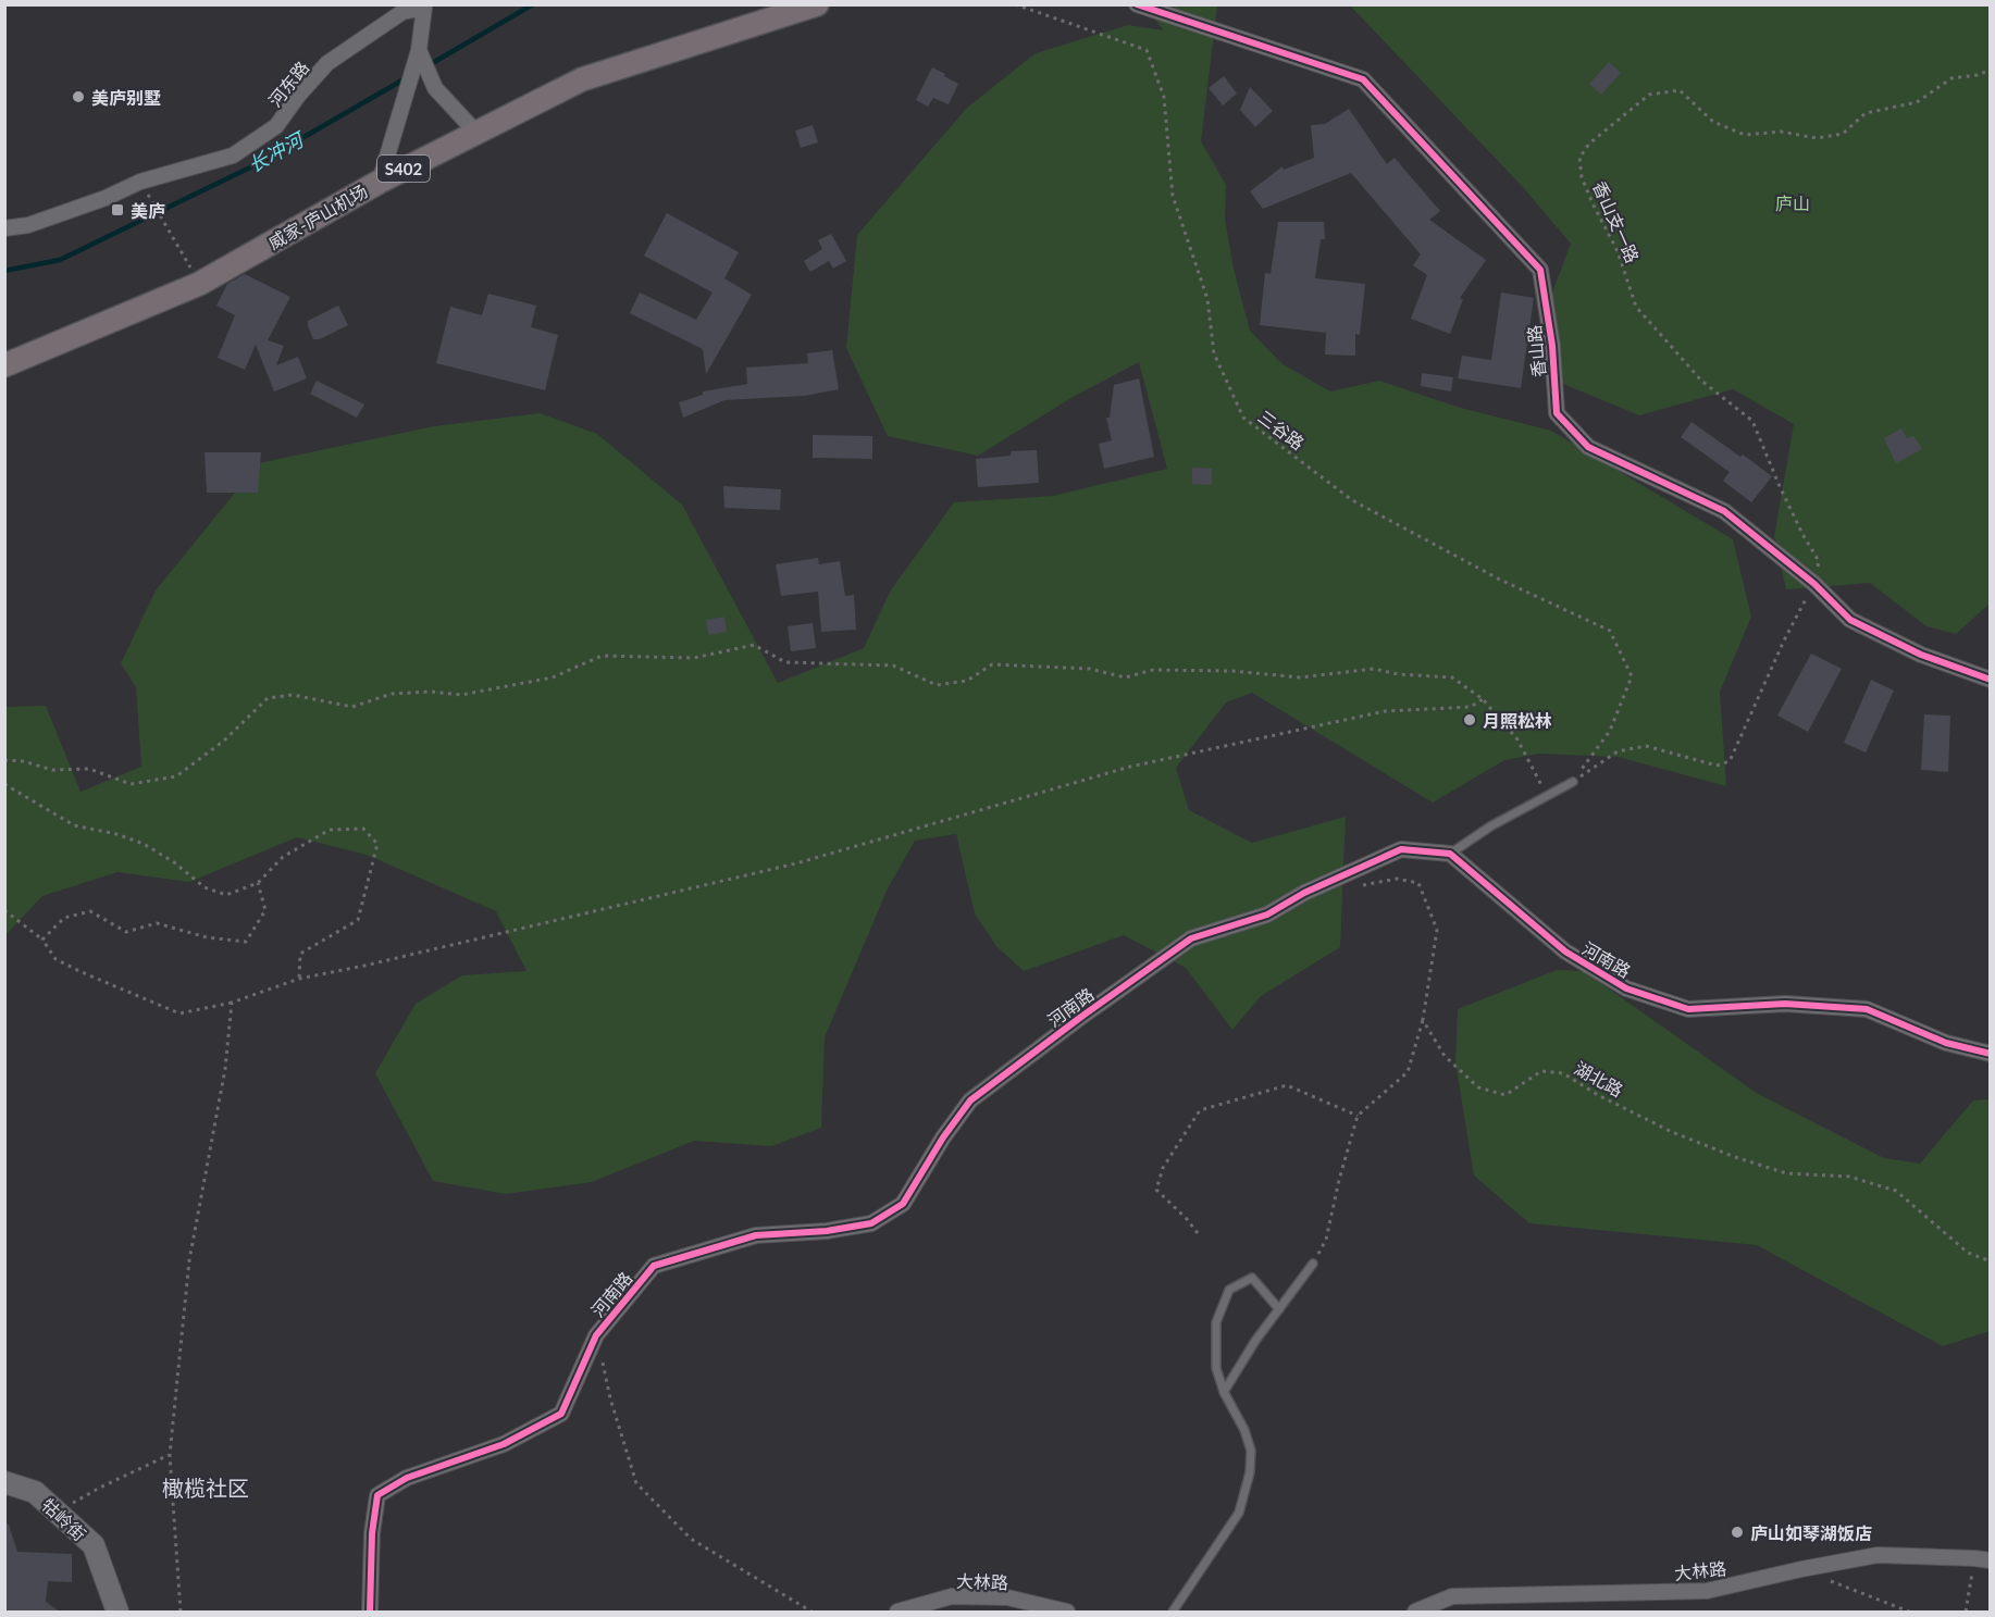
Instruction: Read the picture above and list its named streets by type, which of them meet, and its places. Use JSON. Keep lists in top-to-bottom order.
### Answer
{
  "streets": {
    "main road": ["S402", "威家-庐山机场", "牯岭街"],
    "street": [
      "河东路",
      "香山路",
      "河南路",
      "大林路"
    ],
    "path": ["香山支一路", "三谷路", "湖北路"]
  },
  "crossings": [
    ["河东路", "威家-庐山机场"],
    ["香山支一路", "香山路"]
  ],
  "districts": ["橄榄社区"],
  "water": ["长冲河"],
  "parks": ["庐山"],
  "places": {
    "other": ["美庐别墅", "月照松林", "庐山如琴湖饭店"],
    "transit": ["美庐"]
  }
}
